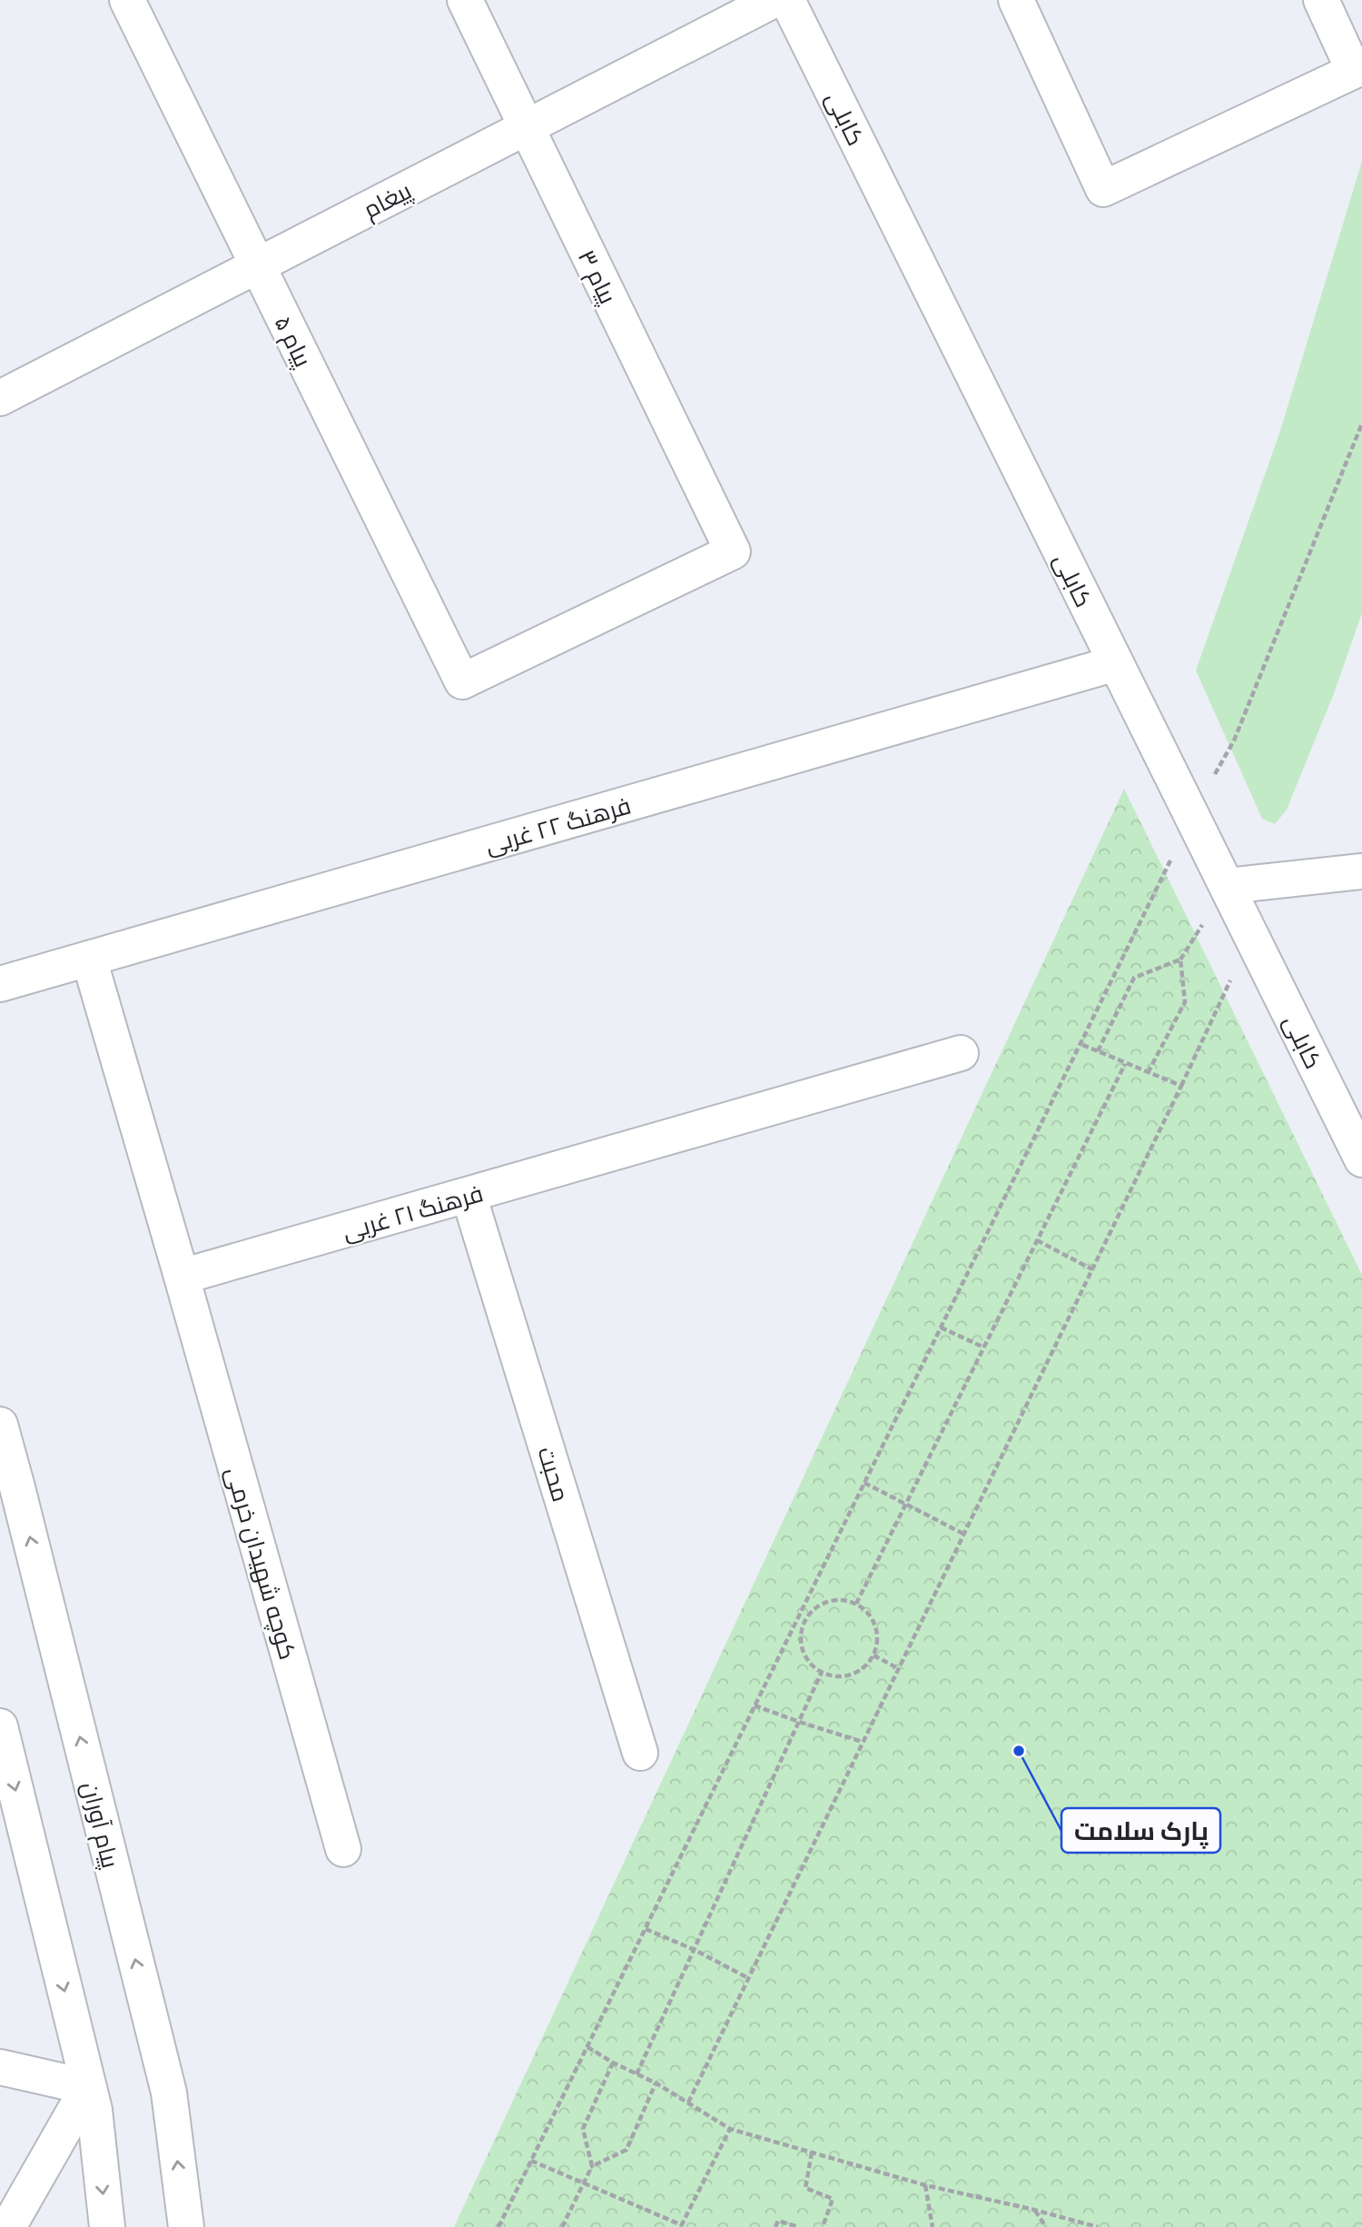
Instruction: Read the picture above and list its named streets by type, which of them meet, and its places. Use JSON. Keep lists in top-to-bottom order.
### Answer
{
  "streets": {
    "street": [
      "کابلی",
      "پیغام",
      "پیام ۳",
      "پیام ۵",
      "فرهنگ ۲۲ غربی",
      "فرهنگ ۲۱ غربی",
      "محبت",
      "کوچه شهیدان خرمی",
      "پیام آوران"
    ]
  },
  "crossings": [
    ["کابلی", "فرهنگ ۲۲ غربی"],
    ["پیغام", "پیام ۳"],
    ["پیغام", "پیام ۵"],
    ["پیام ۳", "پیام ۵"],
    ["فرهنگ ۲۱ غربی", "محبت"],
    ["فرهنگ ۲۱ غربی", "کوچه شهیدان خرمی"]
  ],
  "places": ["پارک سلامت"]
}
